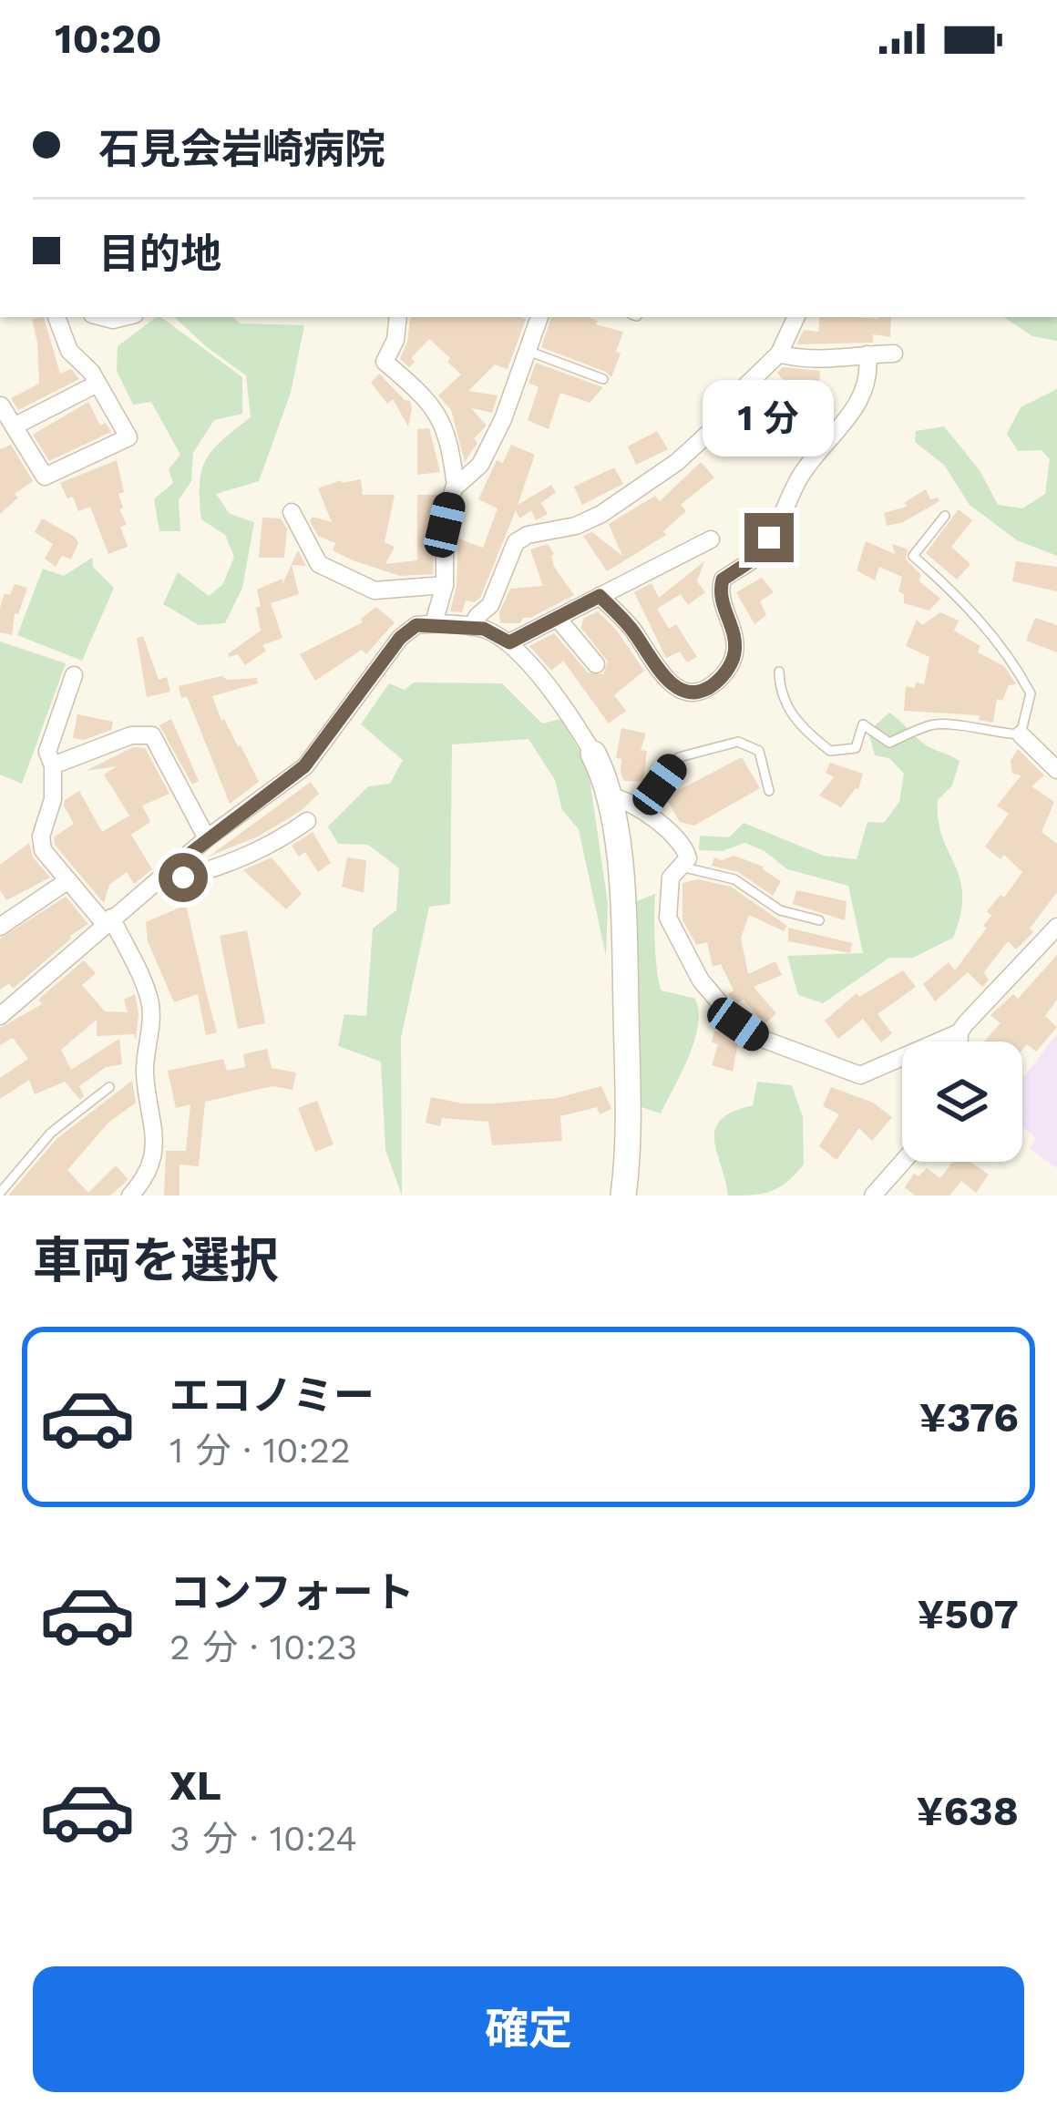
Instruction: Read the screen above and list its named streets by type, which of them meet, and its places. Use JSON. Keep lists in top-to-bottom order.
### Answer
{
  "page": {
    "status": "10:20",
    "banner": ["石見会岩崎病院", "目的地"],
    "bubble": "1 分",
    "heading": "車両を選択",
    "list": [
      {
        "name": "エコノミー",
        "note": "1 分 · 10:22",
        "value": "¥376"
      },
      {
        "name": "コンフォート",
        "note": "2 分 · 10:23",
        "value": "¥507"
      },
      {
        "name": "XL",
        "note": "3 分 · 10:24",
        "value": "¥638"
      }
    ],
    "buttons": "確定"
  }
}
